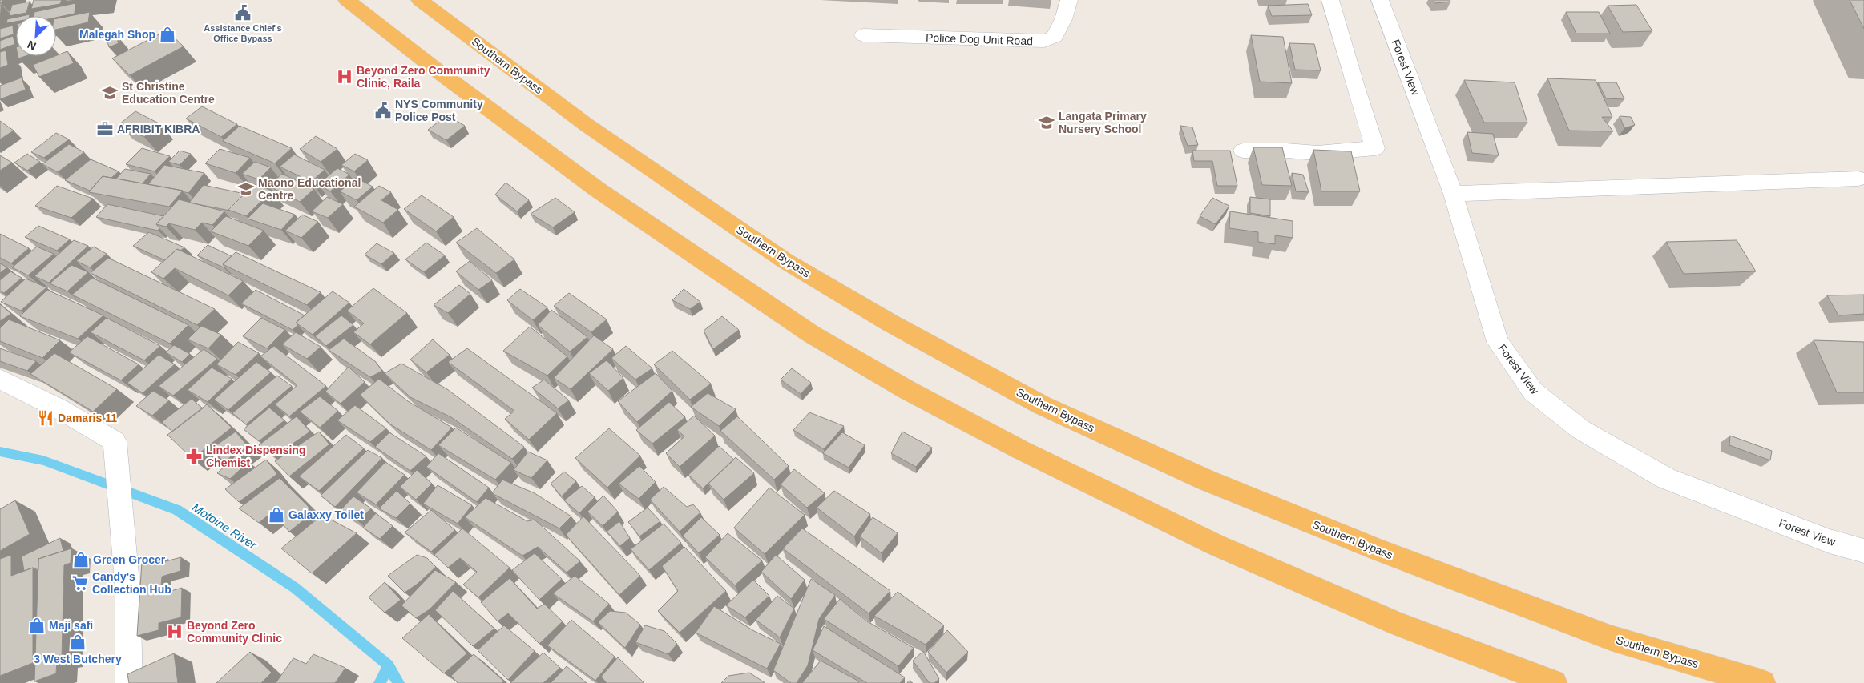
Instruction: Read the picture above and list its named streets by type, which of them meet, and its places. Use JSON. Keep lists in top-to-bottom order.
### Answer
{
  "streets": {
    "highway": ["Southern Bypass"],
    "street": ["Police Dog Unit Road", "Forest View"]
  },
  "water": ["Motoine River"],
  "places": {
    "public building": ["Assistance Chief's Office Bypass", "NYS Community Police Post"],
    "shop": [
      "Malegah Shop",
      "Galaxxy Toilet",
      "Green Grocer",
      "Maji safi",
      "3 West Butchery"
    ],
    "hospital": ["Beyond Zero Community Clinic, Raila", "Beyond Zero Community Clinic"],
    "school or university": ["St Christine Education Centre", "Langata Primary Nursery School", "Maono Educational Centre"],
    "office": ["AFRIBIT KIBRA"],
    "restaurant": ["Damaris 11"],
    "pharmacy": ["Lindex Dispensing Chemist"],
    "supermarket": ["Candy's Collection Hub"]
  },
  "north": "bottom left"
}
